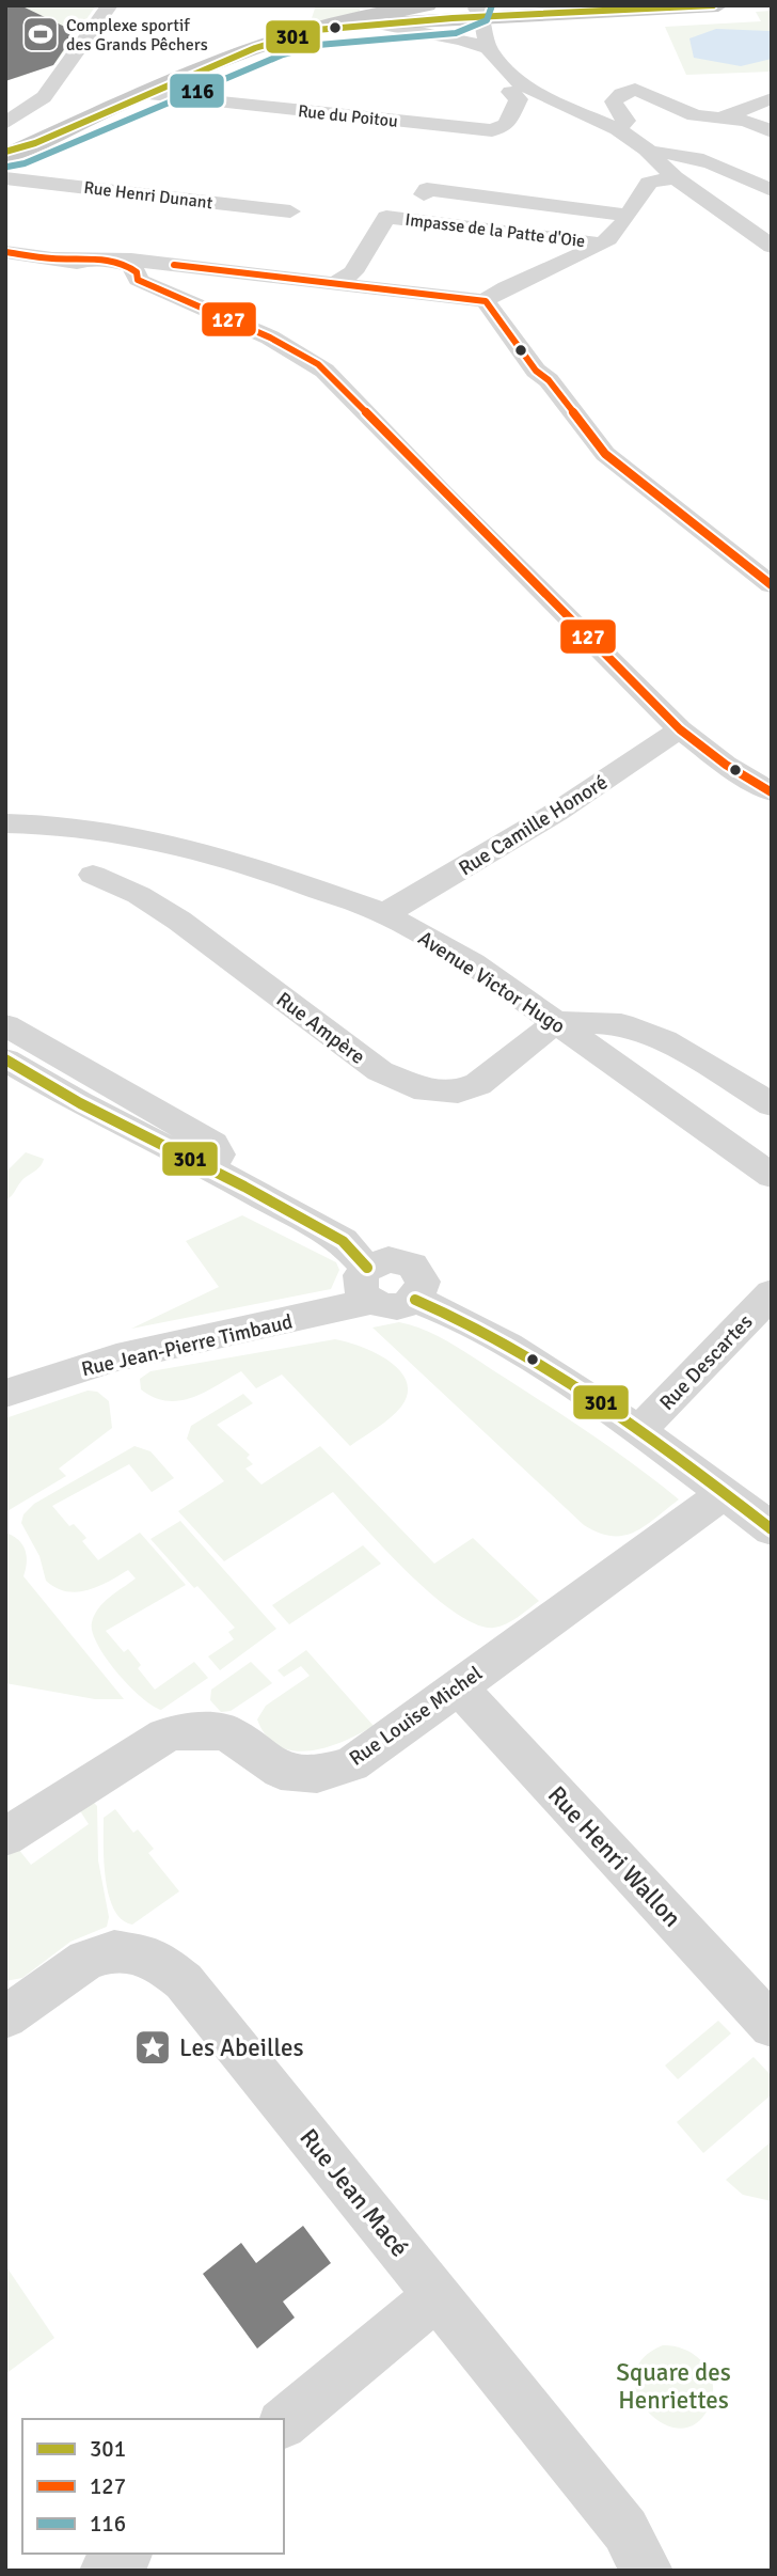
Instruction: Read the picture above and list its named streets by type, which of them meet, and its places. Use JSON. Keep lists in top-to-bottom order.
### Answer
{
  "streets": {
    "street": [
      "Rue du Poitou",
      "Rue Henri Dunant",
      "Impasse de la Patte d'Oie",
      "Rue Camille Honoré",
      "Avenue Victor Hugo",
      "Rue Ampère",
      "Rue Jean-Pierre Timbaud",
      "Rue Descartes",
      "Rue Louise Michel",
      "Rue Henri Wallon",
      "Rue Jean Macé"
    ]
  },
  "crossings": [
    ["Rue Camille Honoré", "Avenue Victor Hugo"],
    ["Avenue Victor Hugo", "Rue Ampère"],
    ["Rue Jean-Pierre Timbaud", "Rue Descartes"],
    ["Rue Louise Michel", "Rue Henri Wallon"]
  ],
  "parks": ["Square des Henriettes"],
  "places": {
    "sports": ["Complexe sportif des Grands Pêchers"],
    "place": ["Les Abeilles"]
  },
  "lines": ["transit line 301", "transit line 116", "transit line 127"],
  "legend": ["301", "127", "116"]
}
